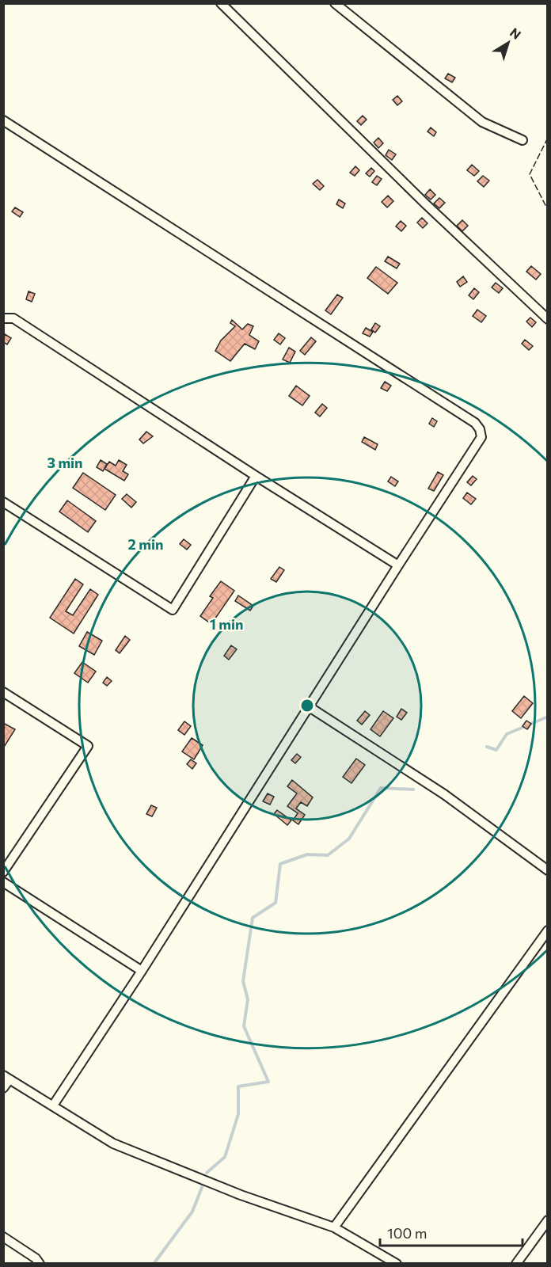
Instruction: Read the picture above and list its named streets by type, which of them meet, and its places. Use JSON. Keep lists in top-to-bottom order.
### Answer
{
  "scale_bar": "100 m",
  "north": "top right",
  "rings": ["3 min", "2 min", "1 min"]
}
